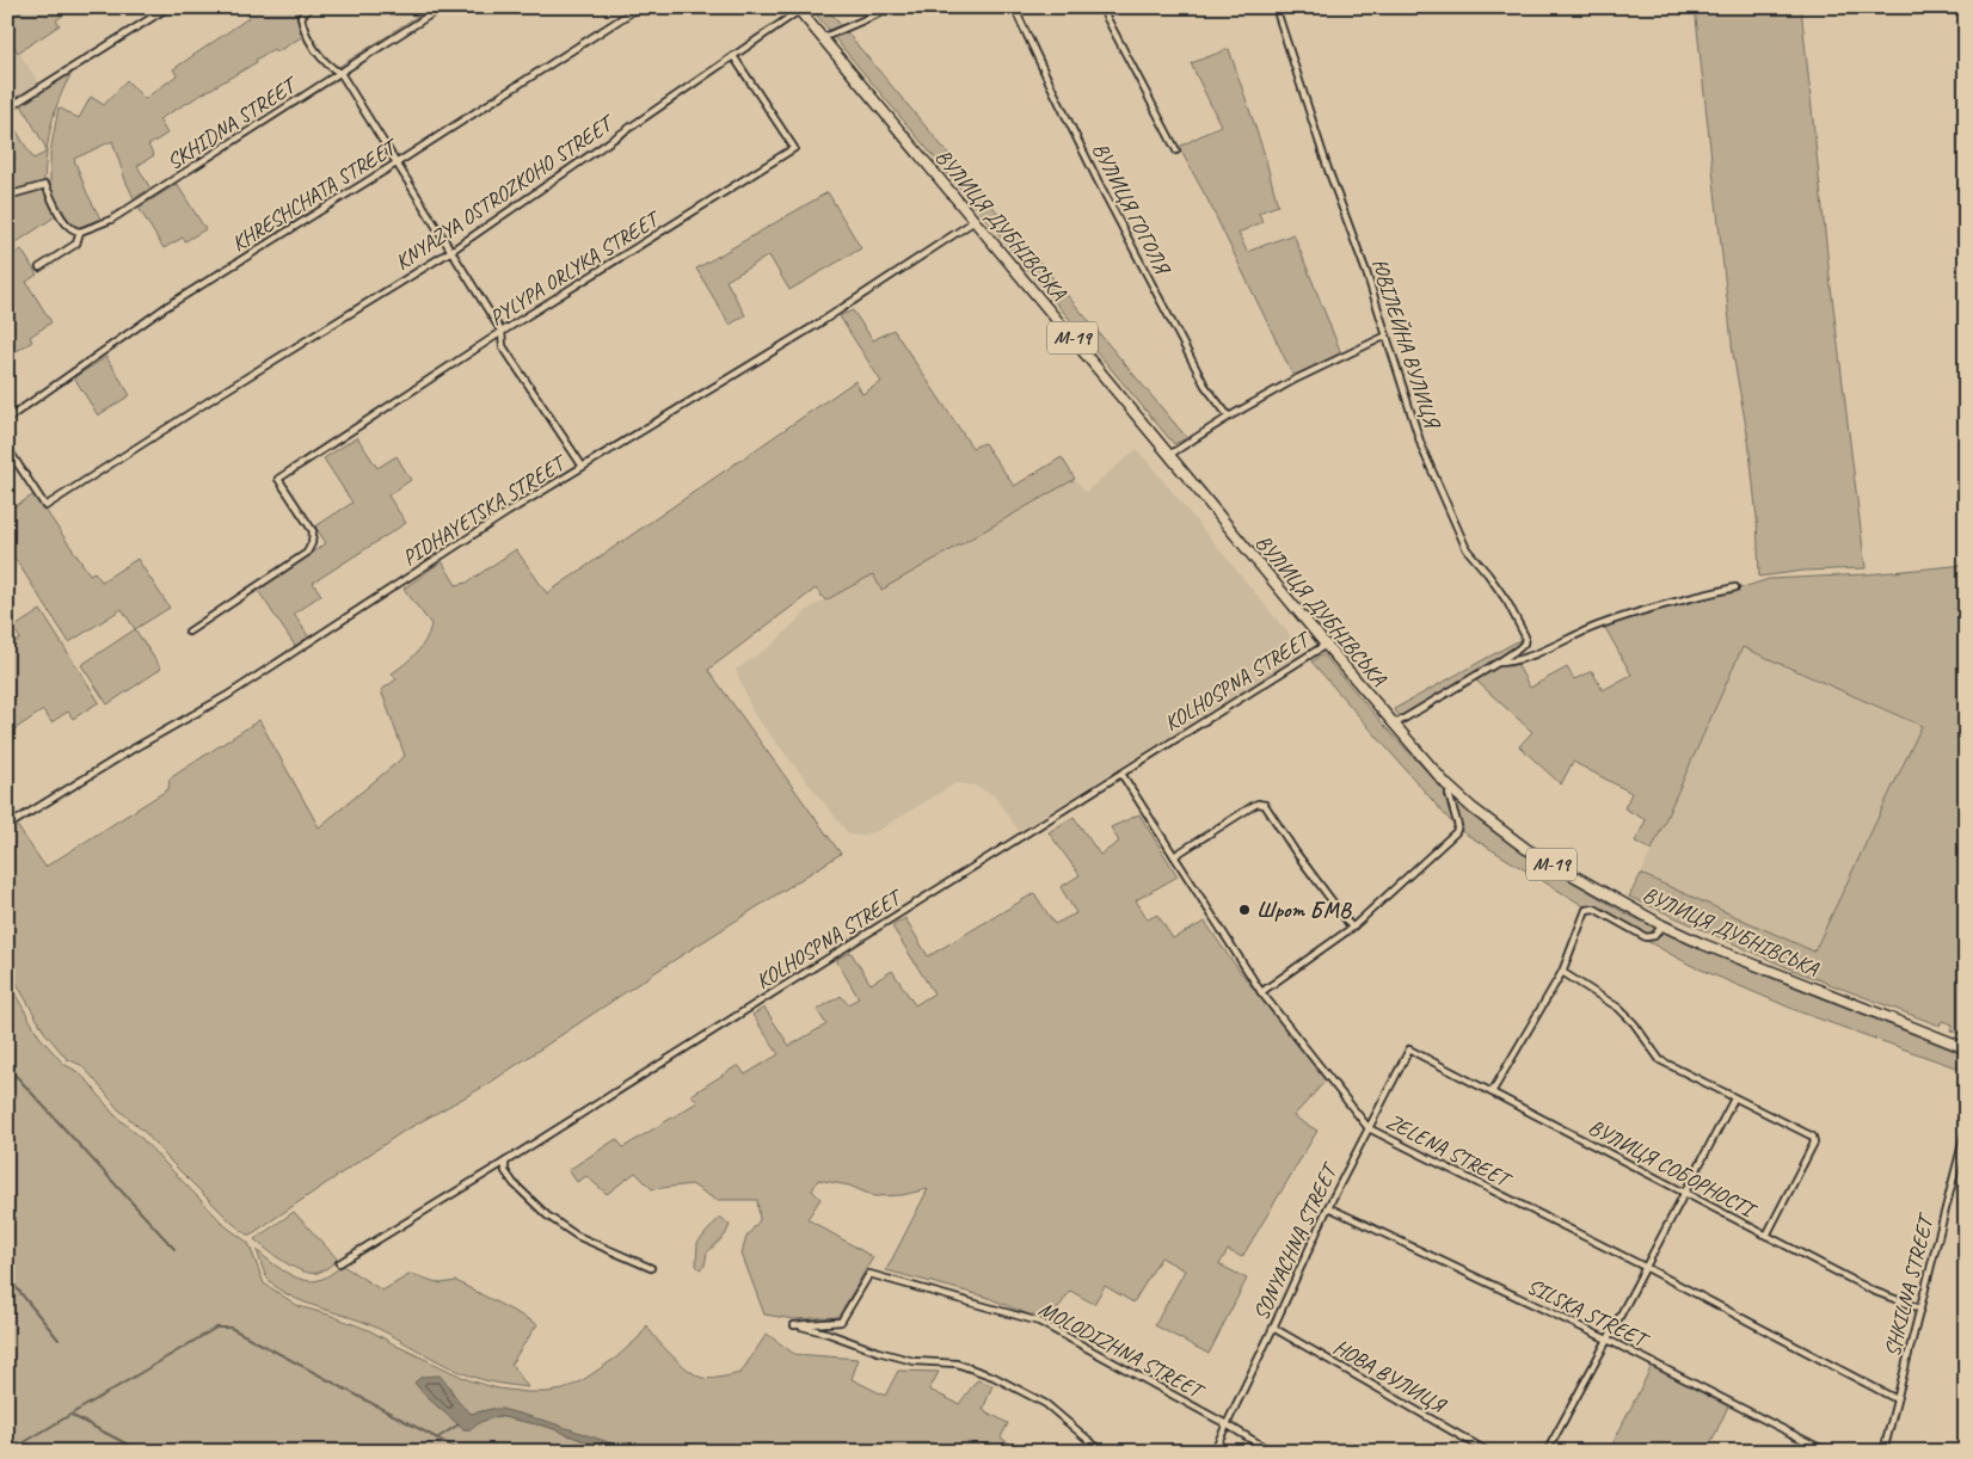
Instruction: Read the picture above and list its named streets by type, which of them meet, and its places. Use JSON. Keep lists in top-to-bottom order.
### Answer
{
  "streets": {
    "highway": ["ВУЛИЦЯ ДУБНІВСЬКА", "М-19"],
    "street": [
      "SKHIDNA STREET",
      "KNYAZYA OSTROZKOHO STREET",
      "KHRESHCHATA STREET",
      "ВУЛИЦЯ ГОГОЛЯ",
      "PYLYPA ORLYKA STREET",
      "ЮВІЛЕЙНА ВУЛИЦЯ",
      "PIDHAYETSKA STREET",
      "KOLHOSPNA STREET",
      "ZELENA STREET",
      "ВУЛИЦЯ СОБОРНОСТІ",
      "SONYACHNA STREET",
      "SHKILNA STREET",
      "SILSKA STREET",
      "MOLODIZHNA STREET",
      "НОВА ВУЛИЦЯ"
    ]
  },
  "crossings": [
    ["KNYAZYA OSTROZKOHO STREET", "ВУЛИЦЯ ДУБНІВСЬКА"],
    ["KNYAZYA OSTROZKOHO STREET", "PYLYPA ORLYKA STREET"],
    ["ВУЛИЦЯ ДУБНІВСЬКА", "PIDHAYETSKA STREET"],
    ["ВУЛИЦЯ ДУБНІВСЬКА", "KOLHOSPNA STREET"],
    ["KOLHOSPNA STREET", "ZELENA STREET"],
    ["ZELENA STREET", "SONYACHNA STREET"],
    ["ZELENA STREET", "SHKILNA STREET"],
    ["ВУЛИЦЯ СОБОРНОСТІ", "SONYACHNA STREET"],
    ["ВУЛИЦЯ СОБОРНОСТІ", "SHKILNA STREET"],
    ["SONYACHNA STREET", "SILSKA STREET"],
    ["SONYACHNA STREET", "MOLODIZHNA STREET"],
    ["SONYACHNA STREET", "НОВА ВУЛИЦЯ"]
  ],
  "places": ["Шрот БМВ"]
}
